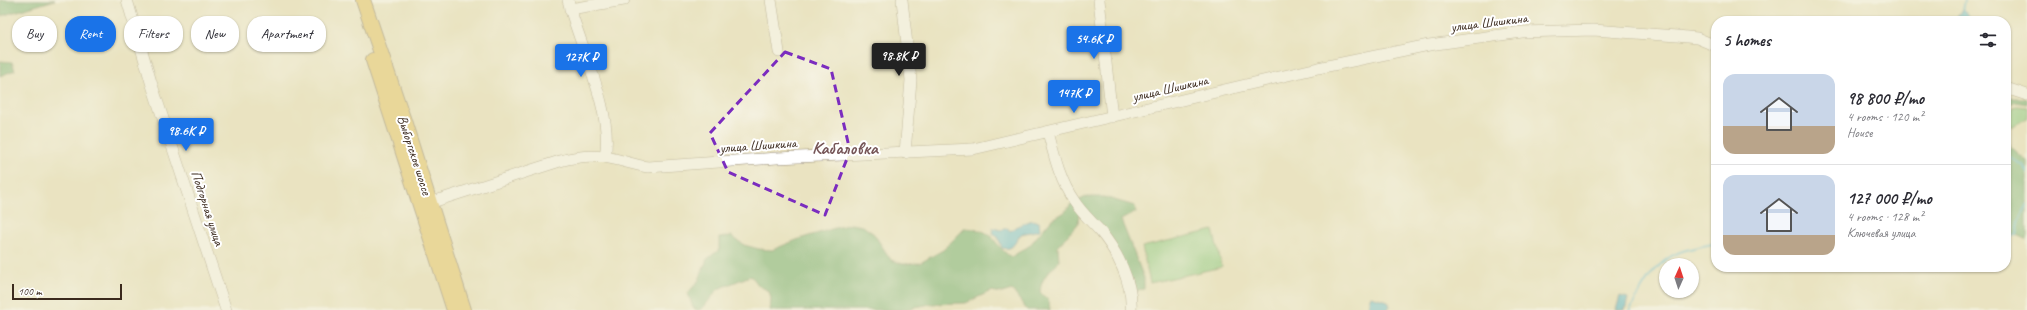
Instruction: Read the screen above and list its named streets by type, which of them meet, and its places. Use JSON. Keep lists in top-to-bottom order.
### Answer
{
  "streets": {
    "main road": ["Выборгское шоссе"],
    "street": ["улица Шишкина", "Подгорная улица"]
  },
  "crossings": [
    ["улица Шишкина", "Выборгское шоссе"]
  ],
  "districts": ["Кабаловка"],
  "scale_bar": "100 m",
  "north": "top",
  "page": {
    "chip": [
      "Buy",
      "Rent",
      "Filters",
      "New",
      "Apartment"
    ],
    "heading": "5 homes",
    "price": [
      "54.6K ₽",
      "98.8K ₽",
      "127K ₽",
      "147K ₽",
      "98.6K ₽"
    ],
    "list": [
      {
        "name": "98 800 ₽/mo",
        "note": "4 rooms · 120 m² · House"
      },
      {
        "name": "127 000 ₽/mo",
        "note": "4 rooms · 128 m² · Ключевая улица"
      }
    ],
    "scale": "100 m"
  }
}
